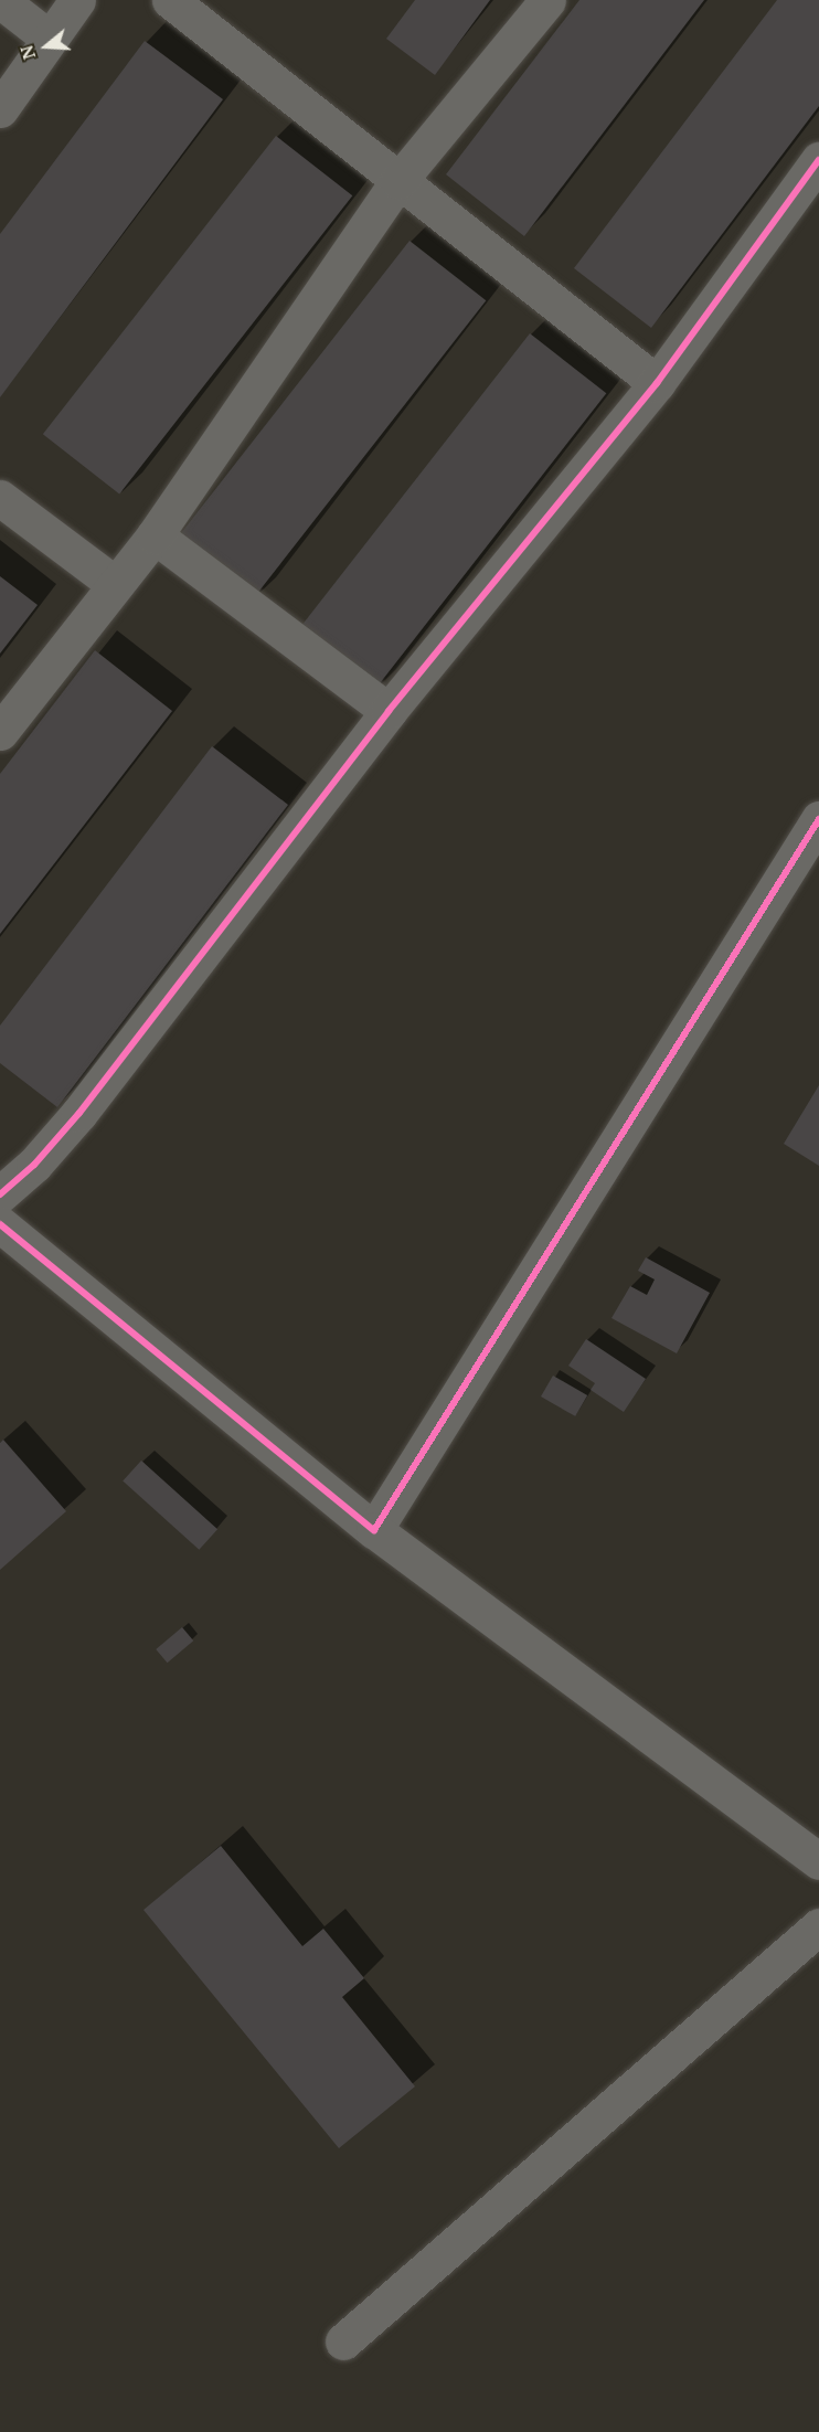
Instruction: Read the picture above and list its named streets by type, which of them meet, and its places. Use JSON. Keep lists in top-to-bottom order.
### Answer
{
  "north": "left"
}
